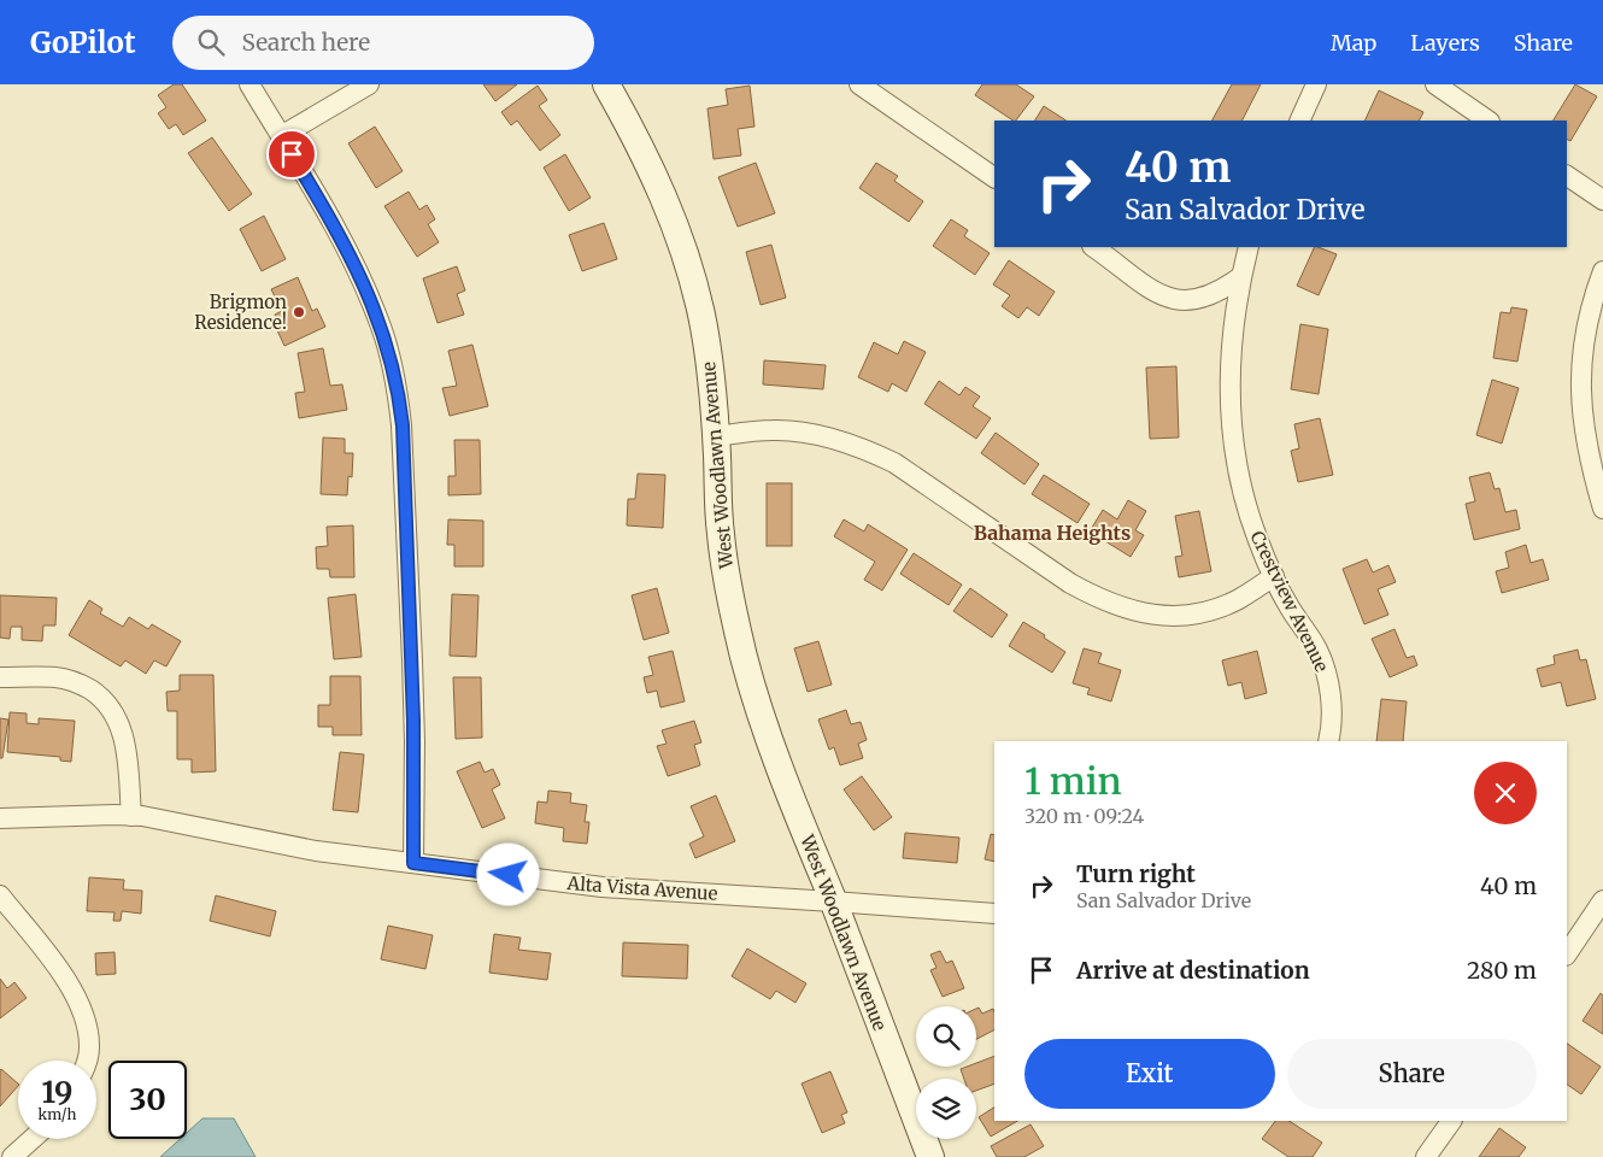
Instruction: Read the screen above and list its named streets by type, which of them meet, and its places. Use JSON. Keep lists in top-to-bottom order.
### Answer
{
  "streets": {
    "street": ["West Woodlawn Avenue", "Crestview Avenue", "Alta Vista Avenue"]
  },
  "crossings": [
    ["West Woodlawn Avenue", "Alta Vista Avenue"]
  ],
  "districts": ["Bahama Heights"],
  "places": ["Brigmon Residence!"],
  "page": {
    "header": "GoPilot",
    "search": "Search here",
    "nav": ["Map", "Layers", "Share"],
    "turn": ["40 m", "San Salvador Drive"],
    "heading": ["1 min", "320 m · 09:24"],
    "list": [
      {
        "name": "Turn right",
        "note": "San Salvador Drive",
        "value": "40 m"
      },
      {
        "name": "Arrive at destination",
        "value": "280 m"
      }
    ],
    "buttons": ["Exit", "Share"],
    "speed": "19 km/h",
    "limit": "30"
  }
}
